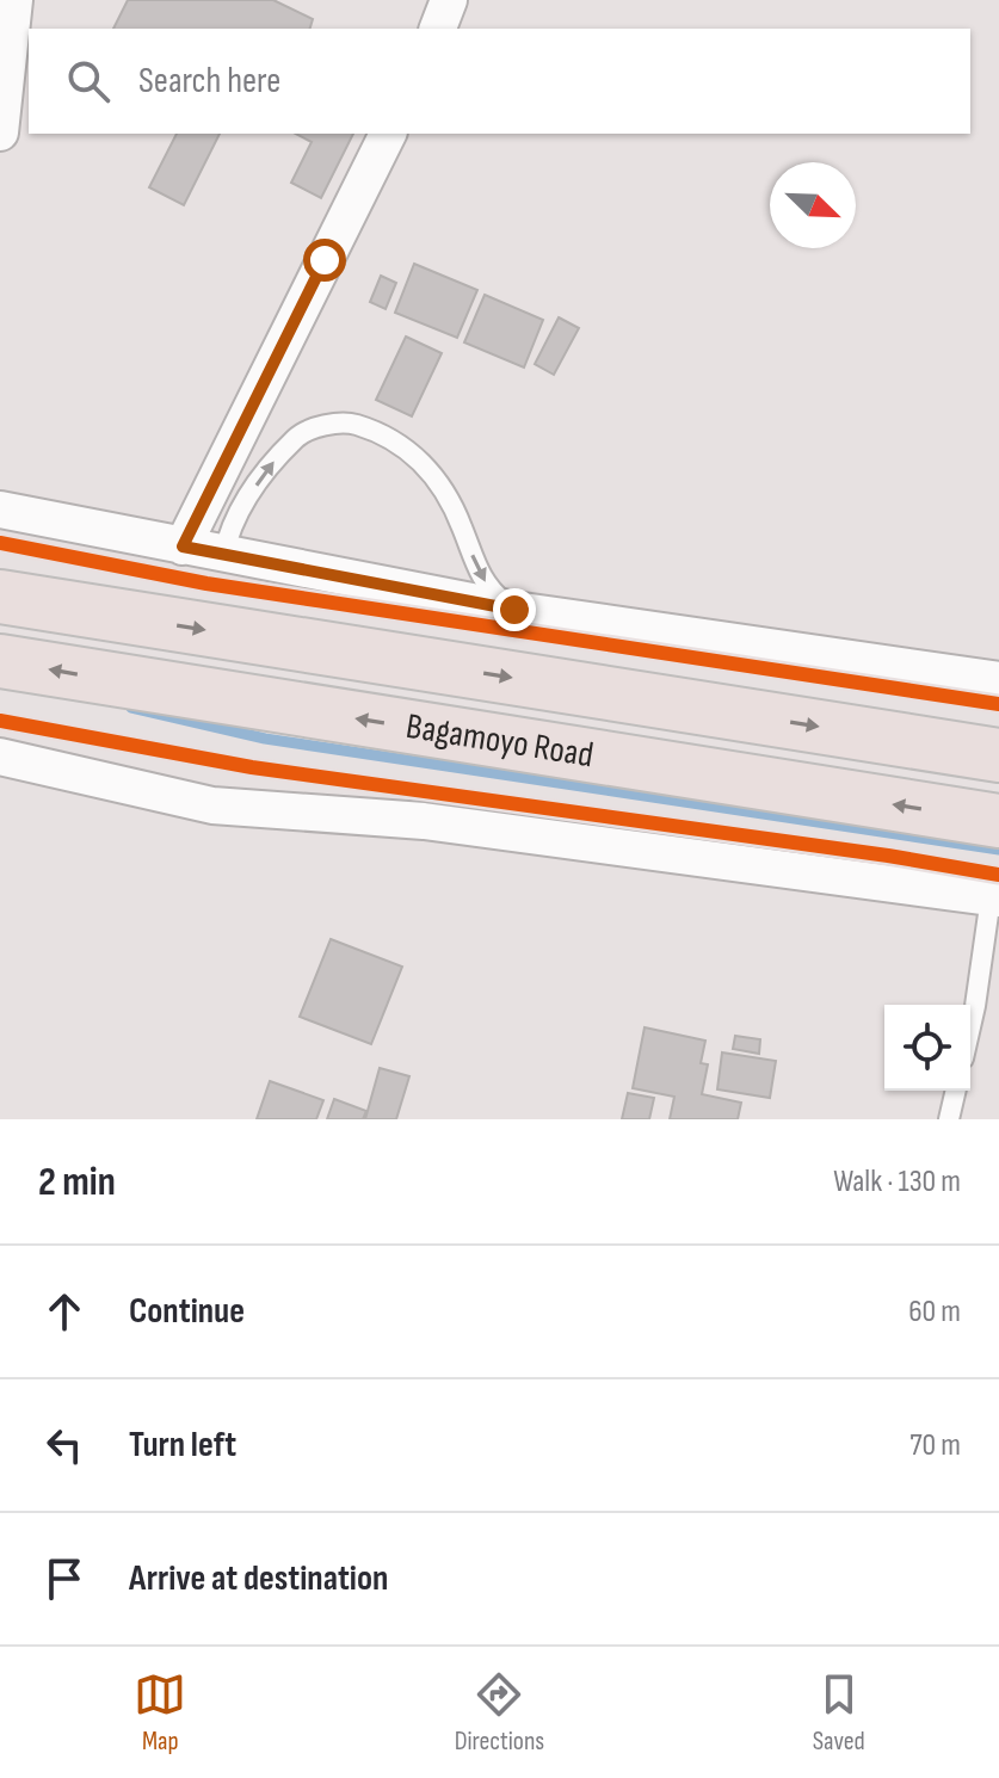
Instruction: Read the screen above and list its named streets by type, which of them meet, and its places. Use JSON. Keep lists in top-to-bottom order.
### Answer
{
  "streets": {
    "highway": ["Bagamoyo Road"]
  },
  "north": "bottom right",
  "page": {
    "search": "Search here",
    "heading": ["2 min", "Walk · 130 m"],
    "list": [
      ["Continue", "60 m"],
      ["Turn left", "70 m"],
      "Arrive at destination"
    ],
    "nav": ["Map", "Directions", "Saved"]
  }
}
